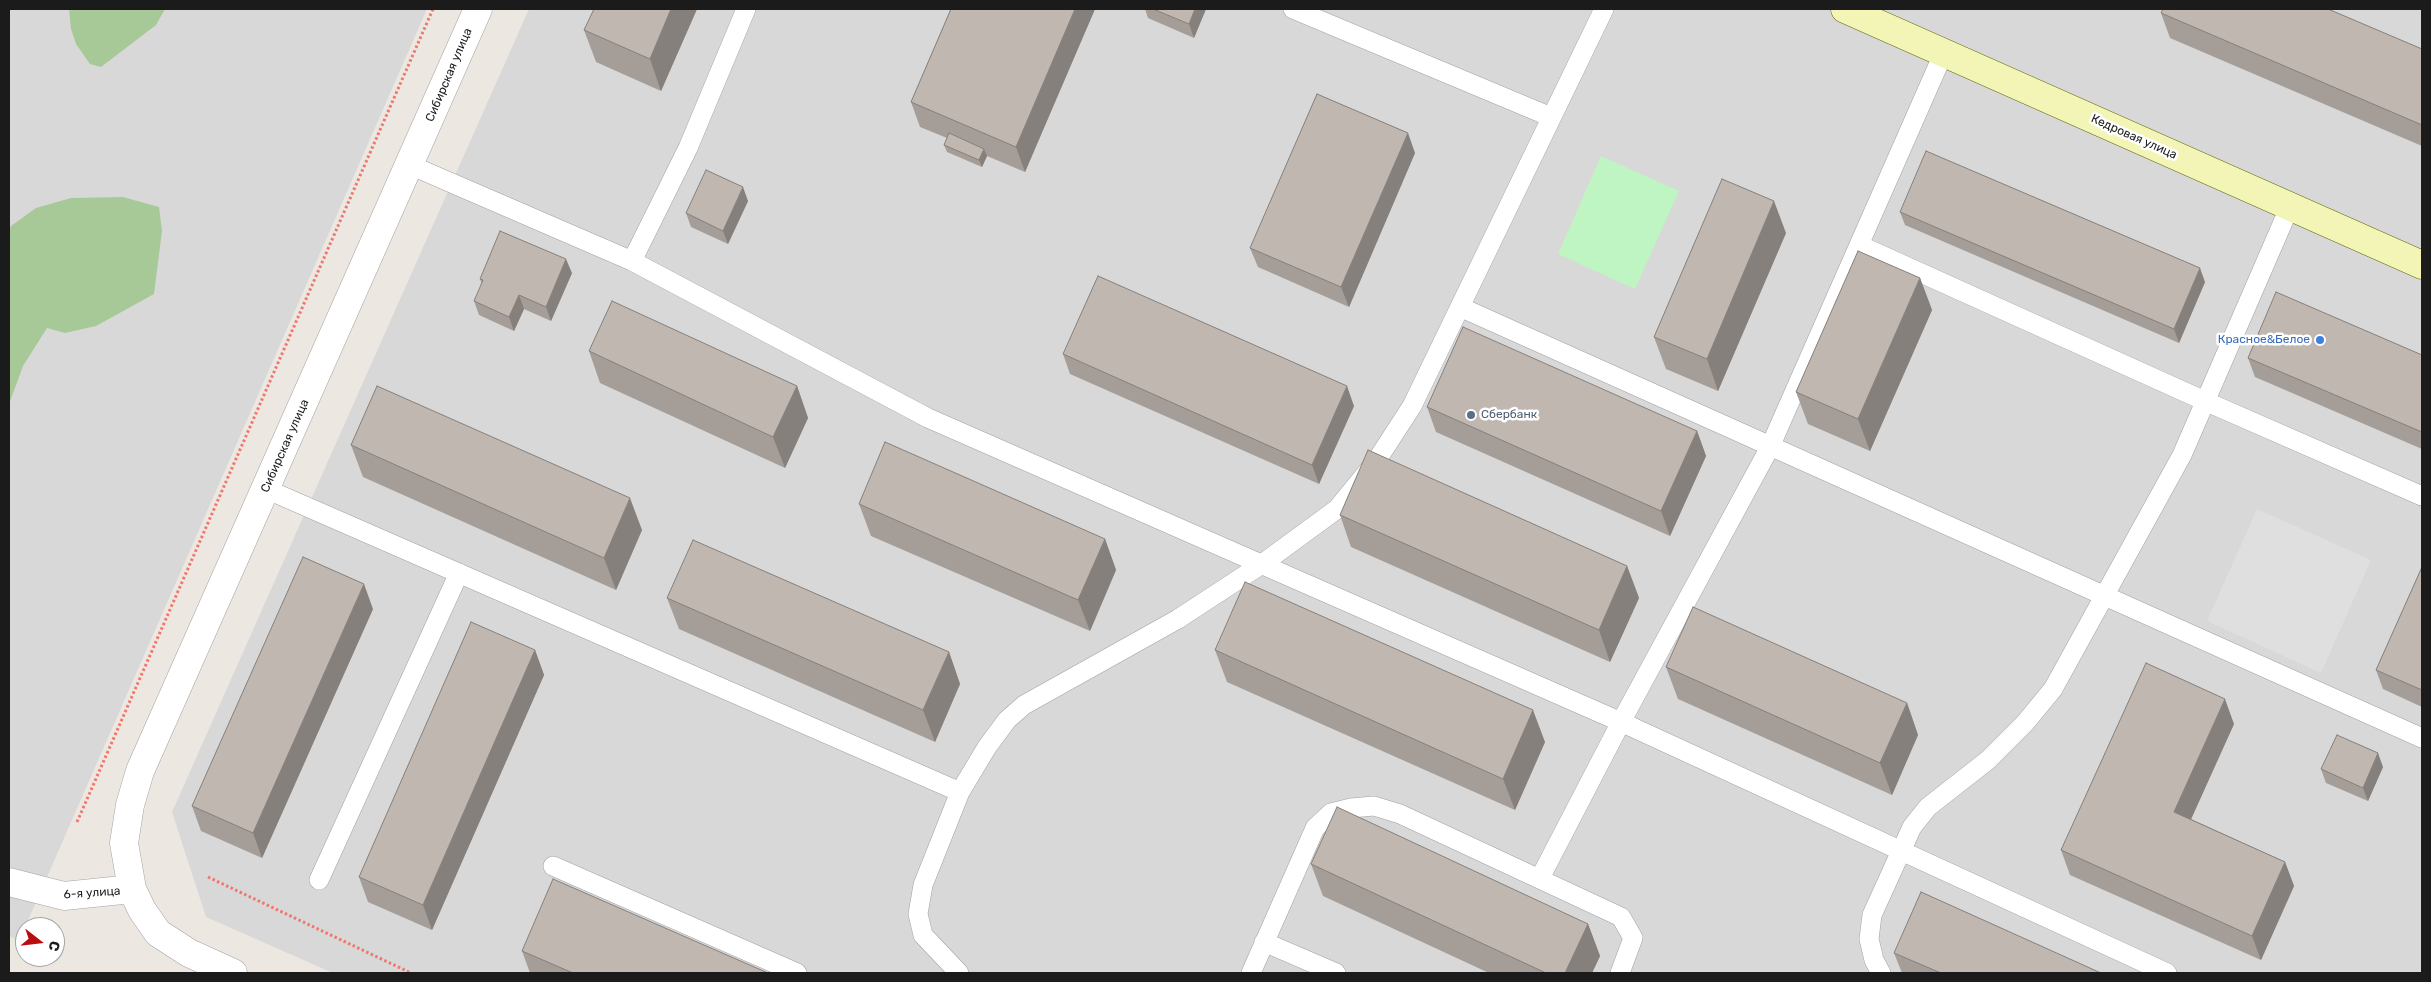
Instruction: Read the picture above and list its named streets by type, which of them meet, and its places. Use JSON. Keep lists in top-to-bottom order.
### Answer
{
  "streets": {
    "street": ["Сибирская улица", "Кедровая улица", "6-я улица"]
  },
  "crossings": [
    ["Сибирская улица", "6-я улица"]
  ],
  "places": ["Красное&Белое", "Сбербанк"],
  "north": "right"
}
